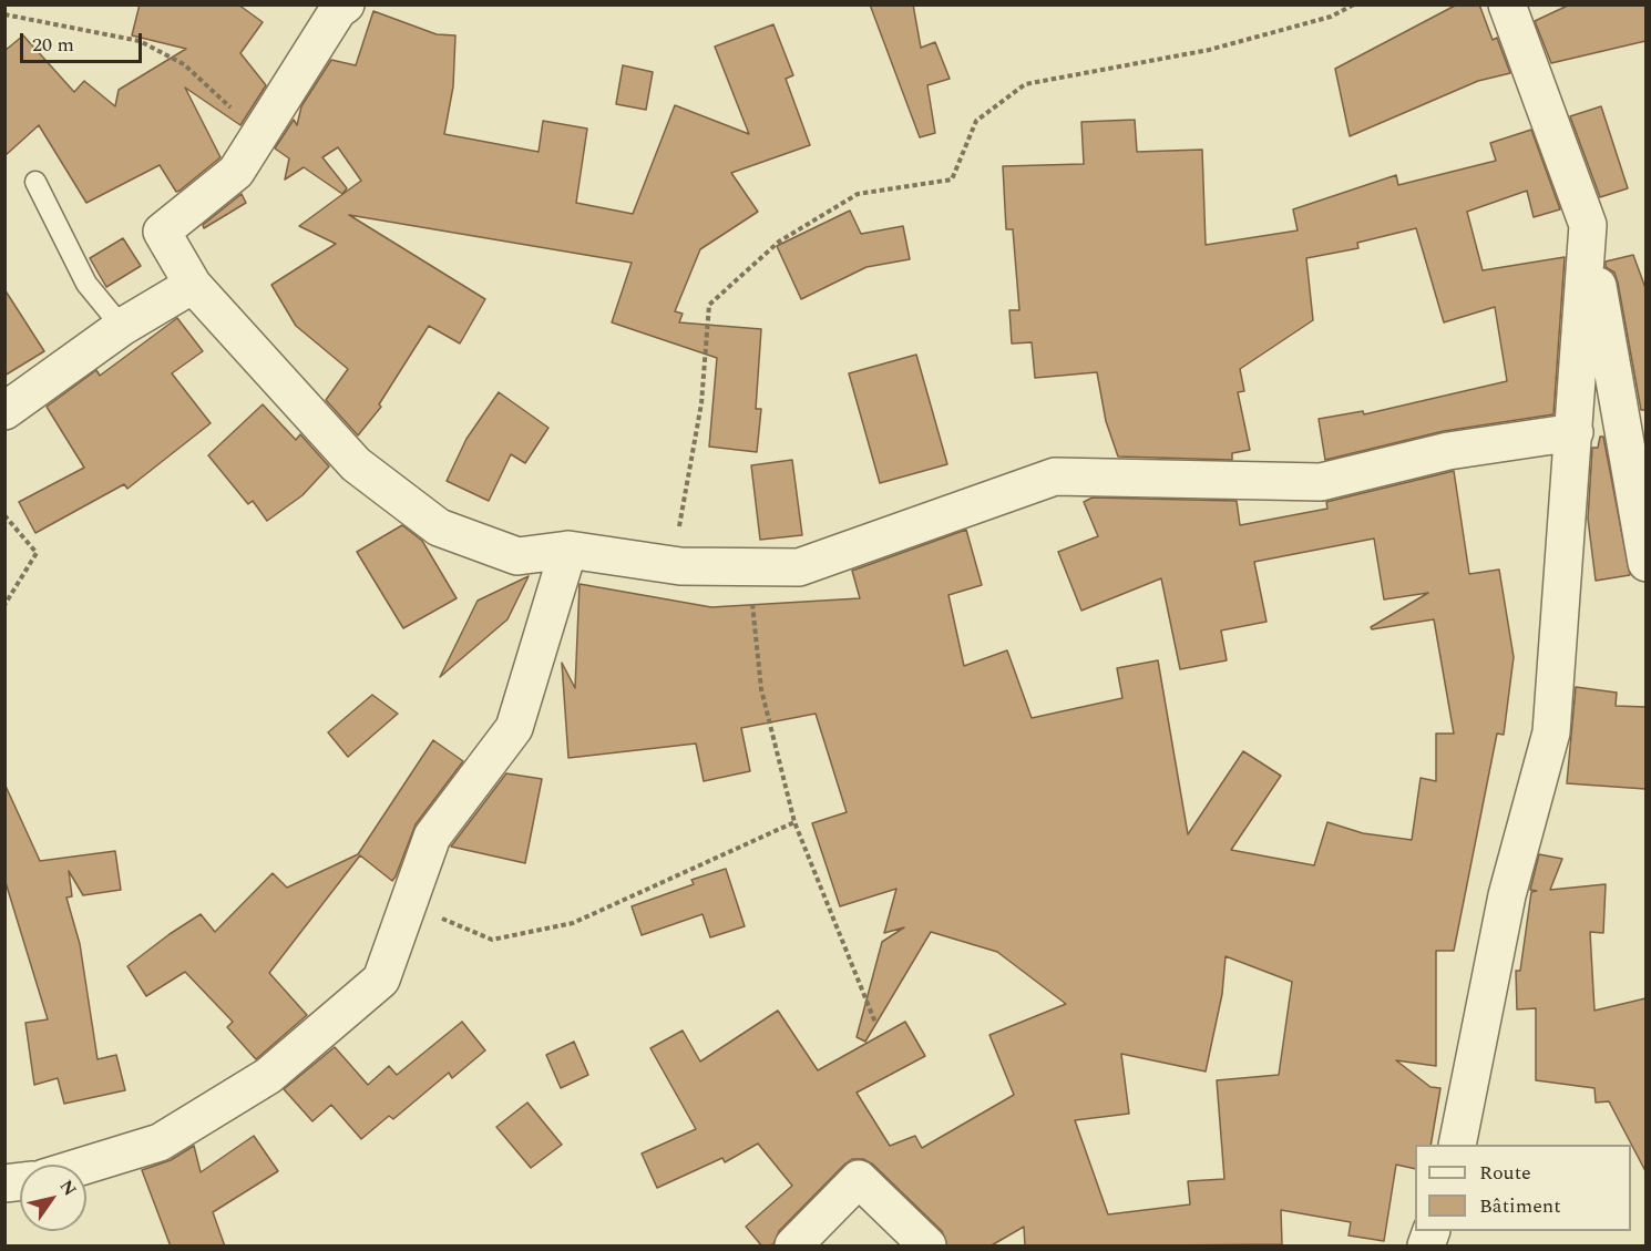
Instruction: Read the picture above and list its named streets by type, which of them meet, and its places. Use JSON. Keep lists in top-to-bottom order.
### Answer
{
  "legend": ["Route", "Bâtiment"],
  "scale_bar": "20 m",
  "north": "top right"
}
